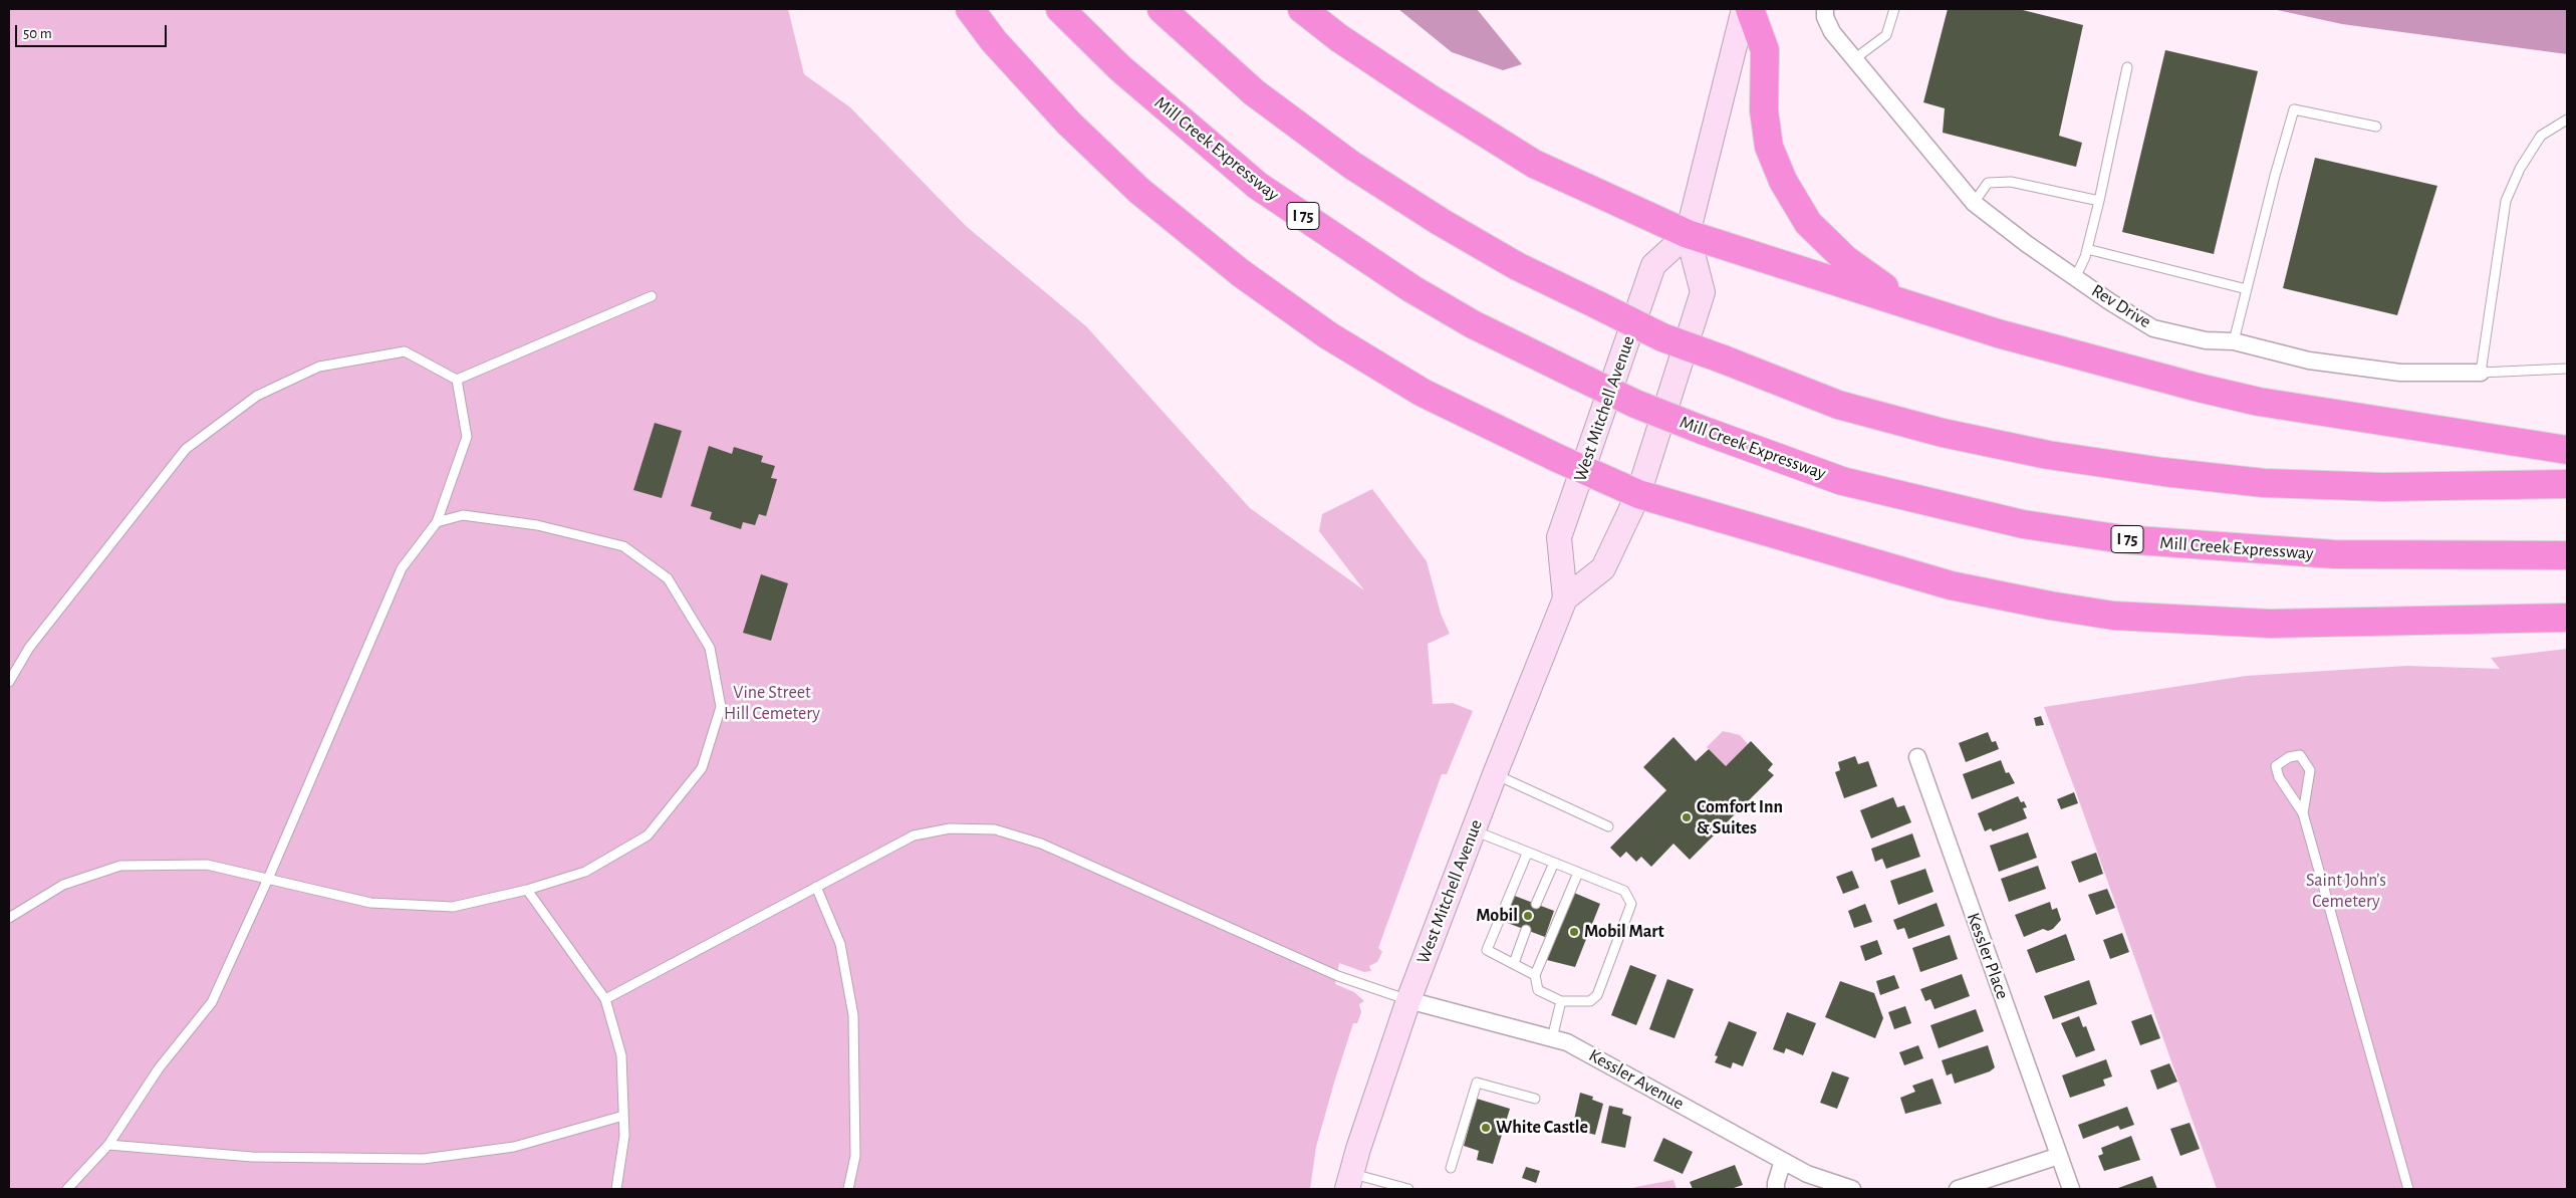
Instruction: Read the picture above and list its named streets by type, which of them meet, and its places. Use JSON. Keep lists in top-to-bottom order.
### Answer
{
  "streets": {
    "highway": ["Mill Creek Expressway", "I 75"],
    "main road": ["West Mitchell Avenue"],
    "street": ["Rev Drive", "Kessler Place", "Kessler Avenue"]
  },
  "crossings": [
    ["West Mitchell Avenue", "Kessler Avenue"]
  ],
  "parks": ["Vine Street Hill Cemetery", "Saint John’s Cemetery"],
  "places": [
    "Comfort Inn & Suites",
    "Mobil",
    "Mobil Mart",
    "White Castle"
  ],
  "scale_bar": "50 m"
}
